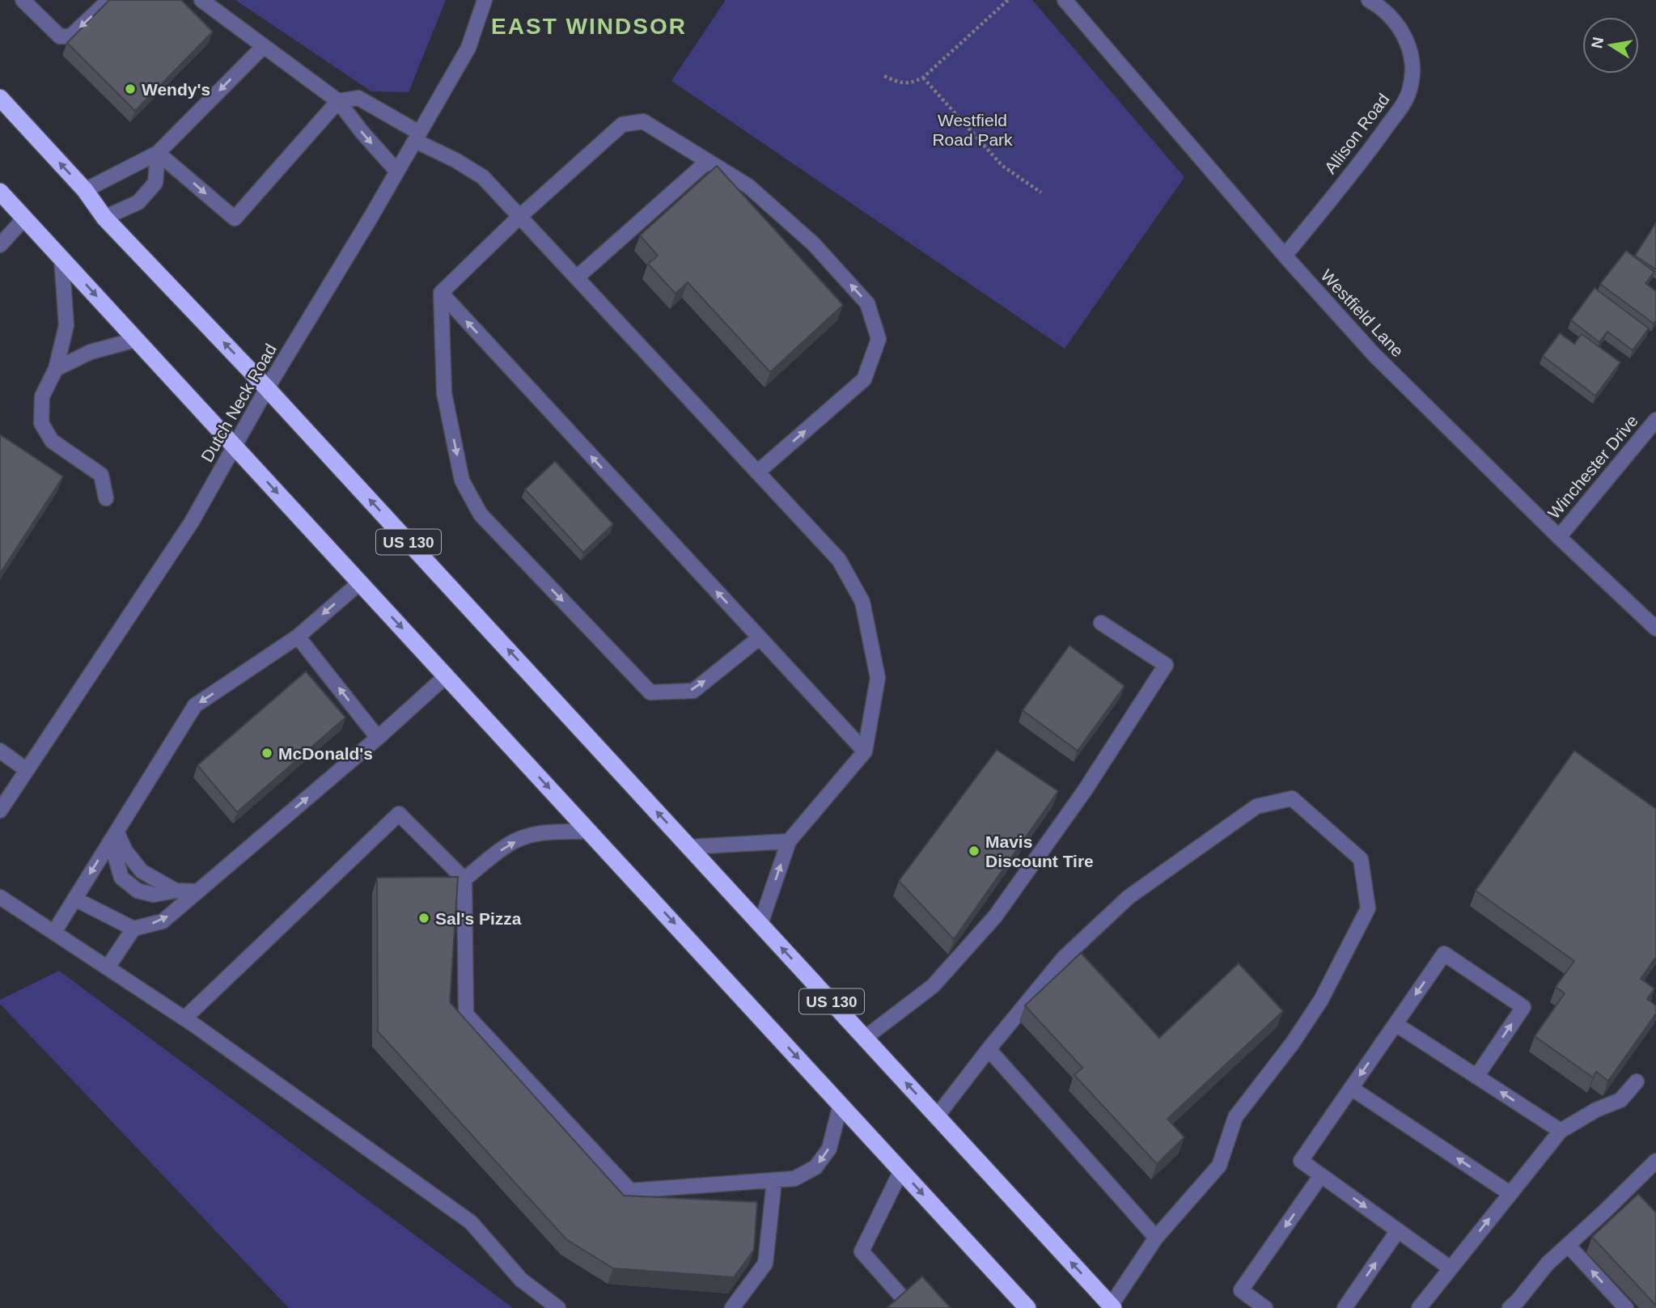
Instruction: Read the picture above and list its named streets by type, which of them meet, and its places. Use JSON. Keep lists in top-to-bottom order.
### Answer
{
  "streets": {
    "highway": ["US 130"],
    "street": [
      "Allison Road",
      "Westfield Lane",
      "Dutch Neck Road",
      "Winchester Drive"
    ]
  },
  "crossings": [
    ["Allison Road", "Westfield Lane"],
    ["Westfield Lane", "Winchester Drive"],
    ["Dutch Neck Road", "US 130"]
  ],
  "districts": ["EAST WINDSOR"],
  "parks": ["Westfield Road Park"],
  "places": [
    "Wendy's",
    "McDonald's",
    "Mavis Discount Tire",
    "Sal's Pizza"
  ],
  "north": "left"
}
